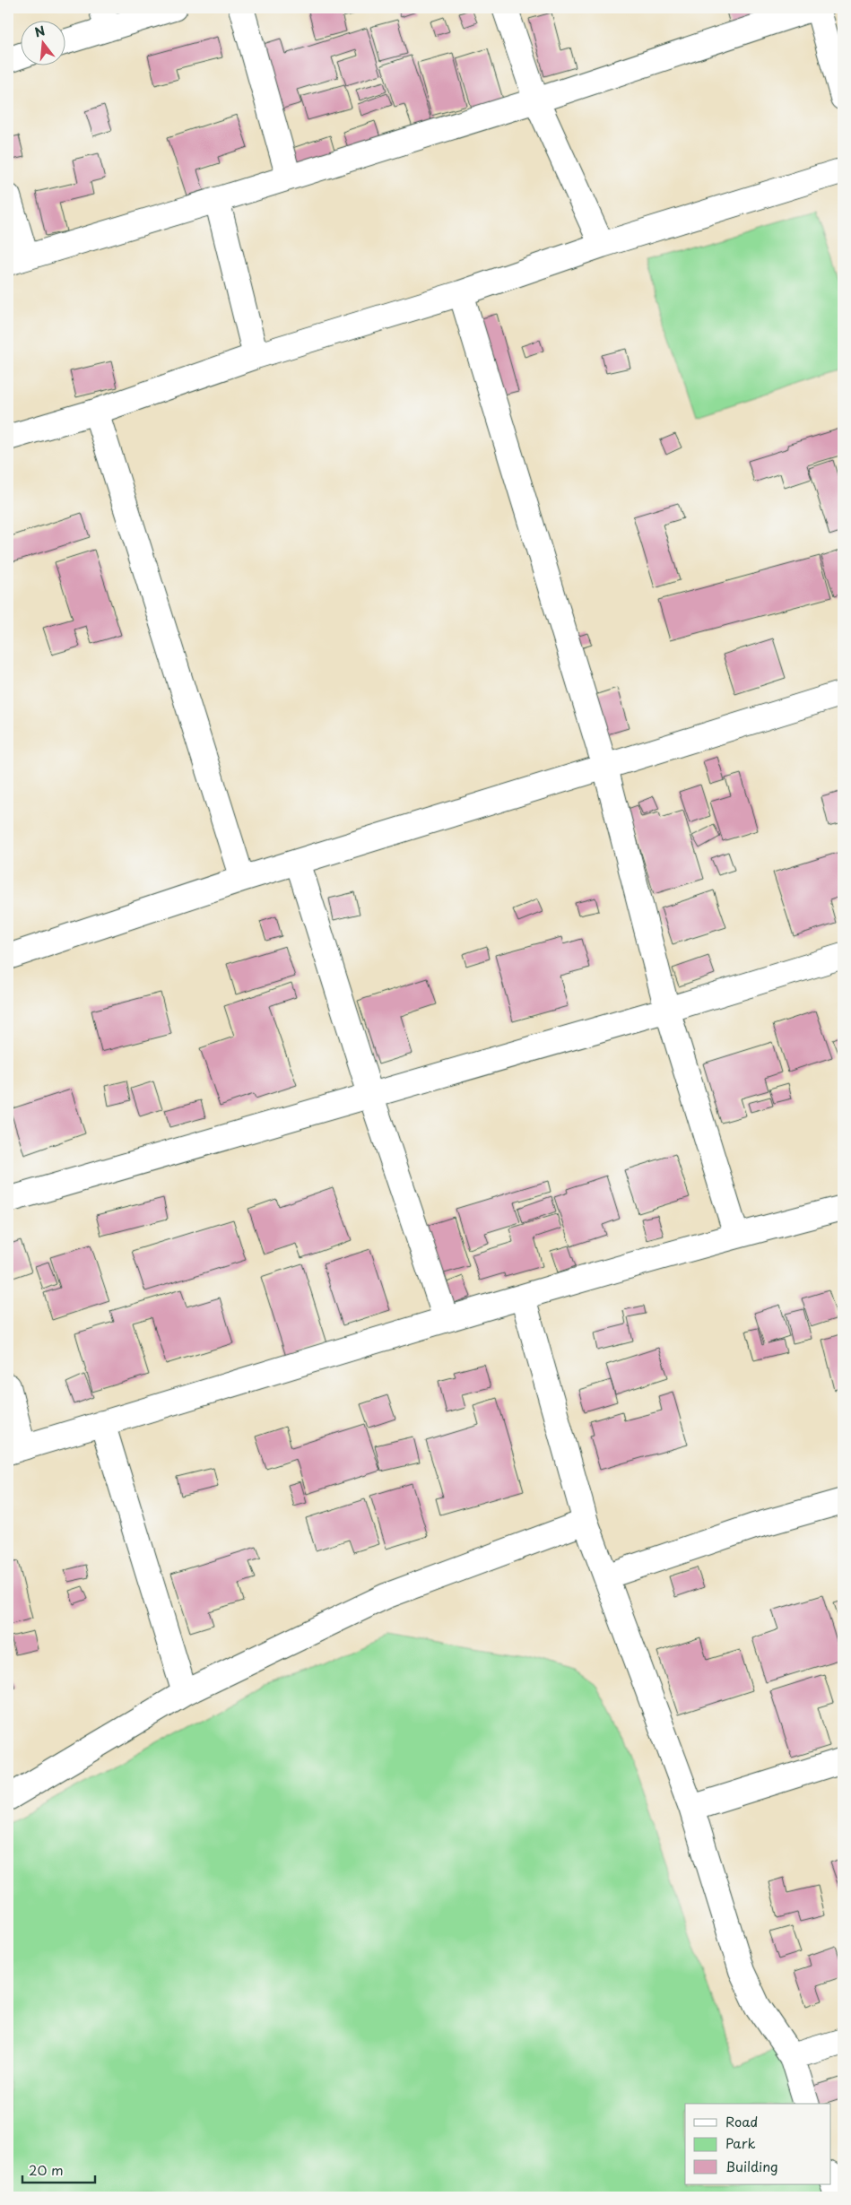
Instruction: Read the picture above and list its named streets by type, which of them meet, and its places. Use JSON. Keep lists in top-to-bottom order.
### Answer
{
  "legend": ["Road", "Park", "Building"],
  "scale_bar": "20 m",
  "north": "top"
}
